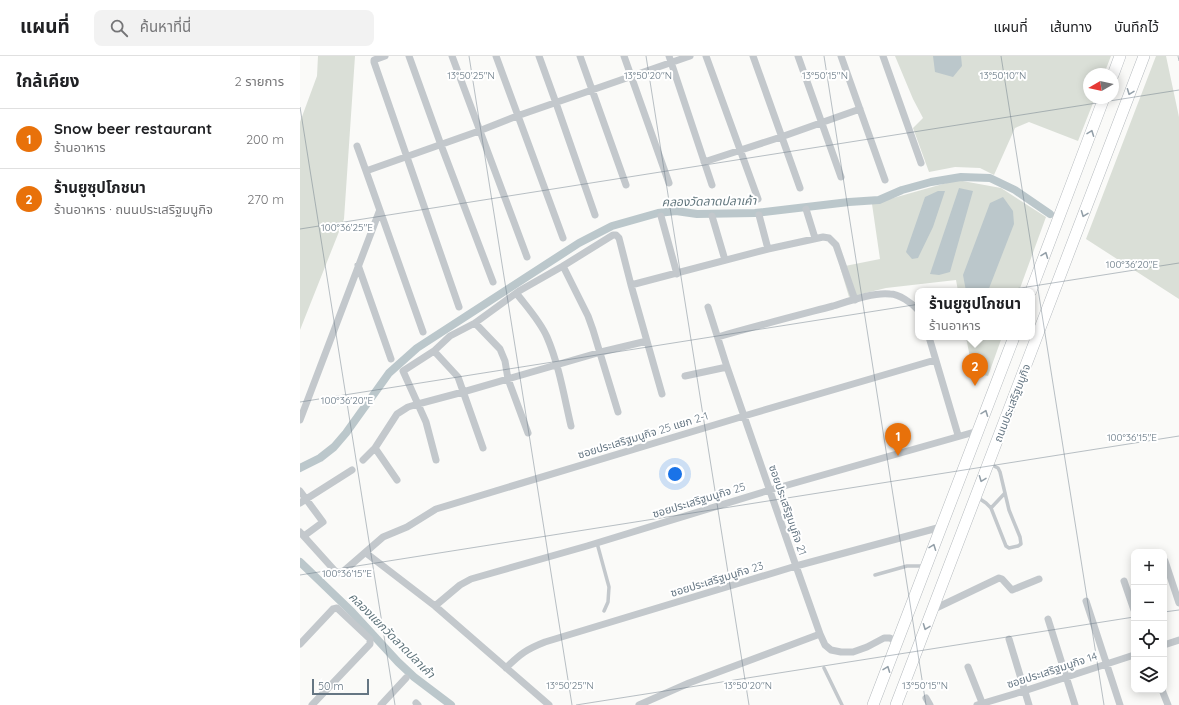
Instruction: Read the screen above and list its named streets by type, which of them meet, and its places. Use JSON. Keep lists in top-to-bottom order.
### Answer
{
  "streets": {
    "main road": ["ถนนประเสริฐมนูกิจ"],
    "street": [
      "ซอยประเสริฐมนูกิจ 25 แยก 2-1",
      "ซอยประเสริฐมนูกิจ 25",
      "ซอยประเสริฐมนูกิจ 21",
      "ซอยประเสริฐมนูกิจ 23",
      "ซอยประเสริฐมนูกิจ 14"
    ]
  },
  "crossings": [
    ["ถนนประเสริฐมนูกิจ", "ซอยประเสริฐมนูกิจ 25"],
    ["ถนนประเสริฐมนูกิจ", "ซอยประเสริฐมนูกิจ 21"],
    ["ถนนประเสริฐมนูกิจ", "ซอยประเสริฐมนูกิจ 23"],
    ["ซอยประเสริฐมนูกิจ 25 แยก 2-1", "ซอยประเสริฐมนูกิจ 21"],
    ["ซอยประเสริฐมนูกิจ 25", "ซอยประเสริฐมนูกิจ 21"],
    ["ซอยประเสริฐมนูกิจ 21", "ซอยประเสริฐมนูกิจ 23"]
  ],
  "water": ["คลองวัดลาดปลาเค้า", "คลองแยกวัดลาดปลาเค้า"],
  "scale_bar": "50 m",
  "north": "left",
  "page": {
    "header": "แผนที่",
    "search": "ค้นหาที่นี่",
    "nav": ["แผนที่", "เส้นทาง", "บันทึกไว้"],
    "heading": ["ใกล้เคียง", "2 รายการ"],
    "list": [
      {
        "mark": "1",
        "name": "Snow beer restaurant",
        "note": "ร้านอาหาร",
        "value": "200 m"
      },
      {
        "mark": "2",
        "name": "ร้านยูซุปโภชนา",
        "note": "ร้านอาหาร · ถนนประเสริฐมนูกิจ",
        "value": "270 m"
      }
    ],
    "popup": ["ร้านยูซุปโภชนา", "ร้านอาหาร"],
    "pins": ["2", "1"],
    "map_buttons": ["+", "−"],
    "scale": "50 m"
  },
  "coordinates": [
    "13°50'25\"N",
    "13°50'20\"N",
    "13°50'15\"N",
    "13°50'10\"N",
    "100°36'25\"E",
    "100°36'20\"E",
    "100°36'15\"E"
  ]
}
